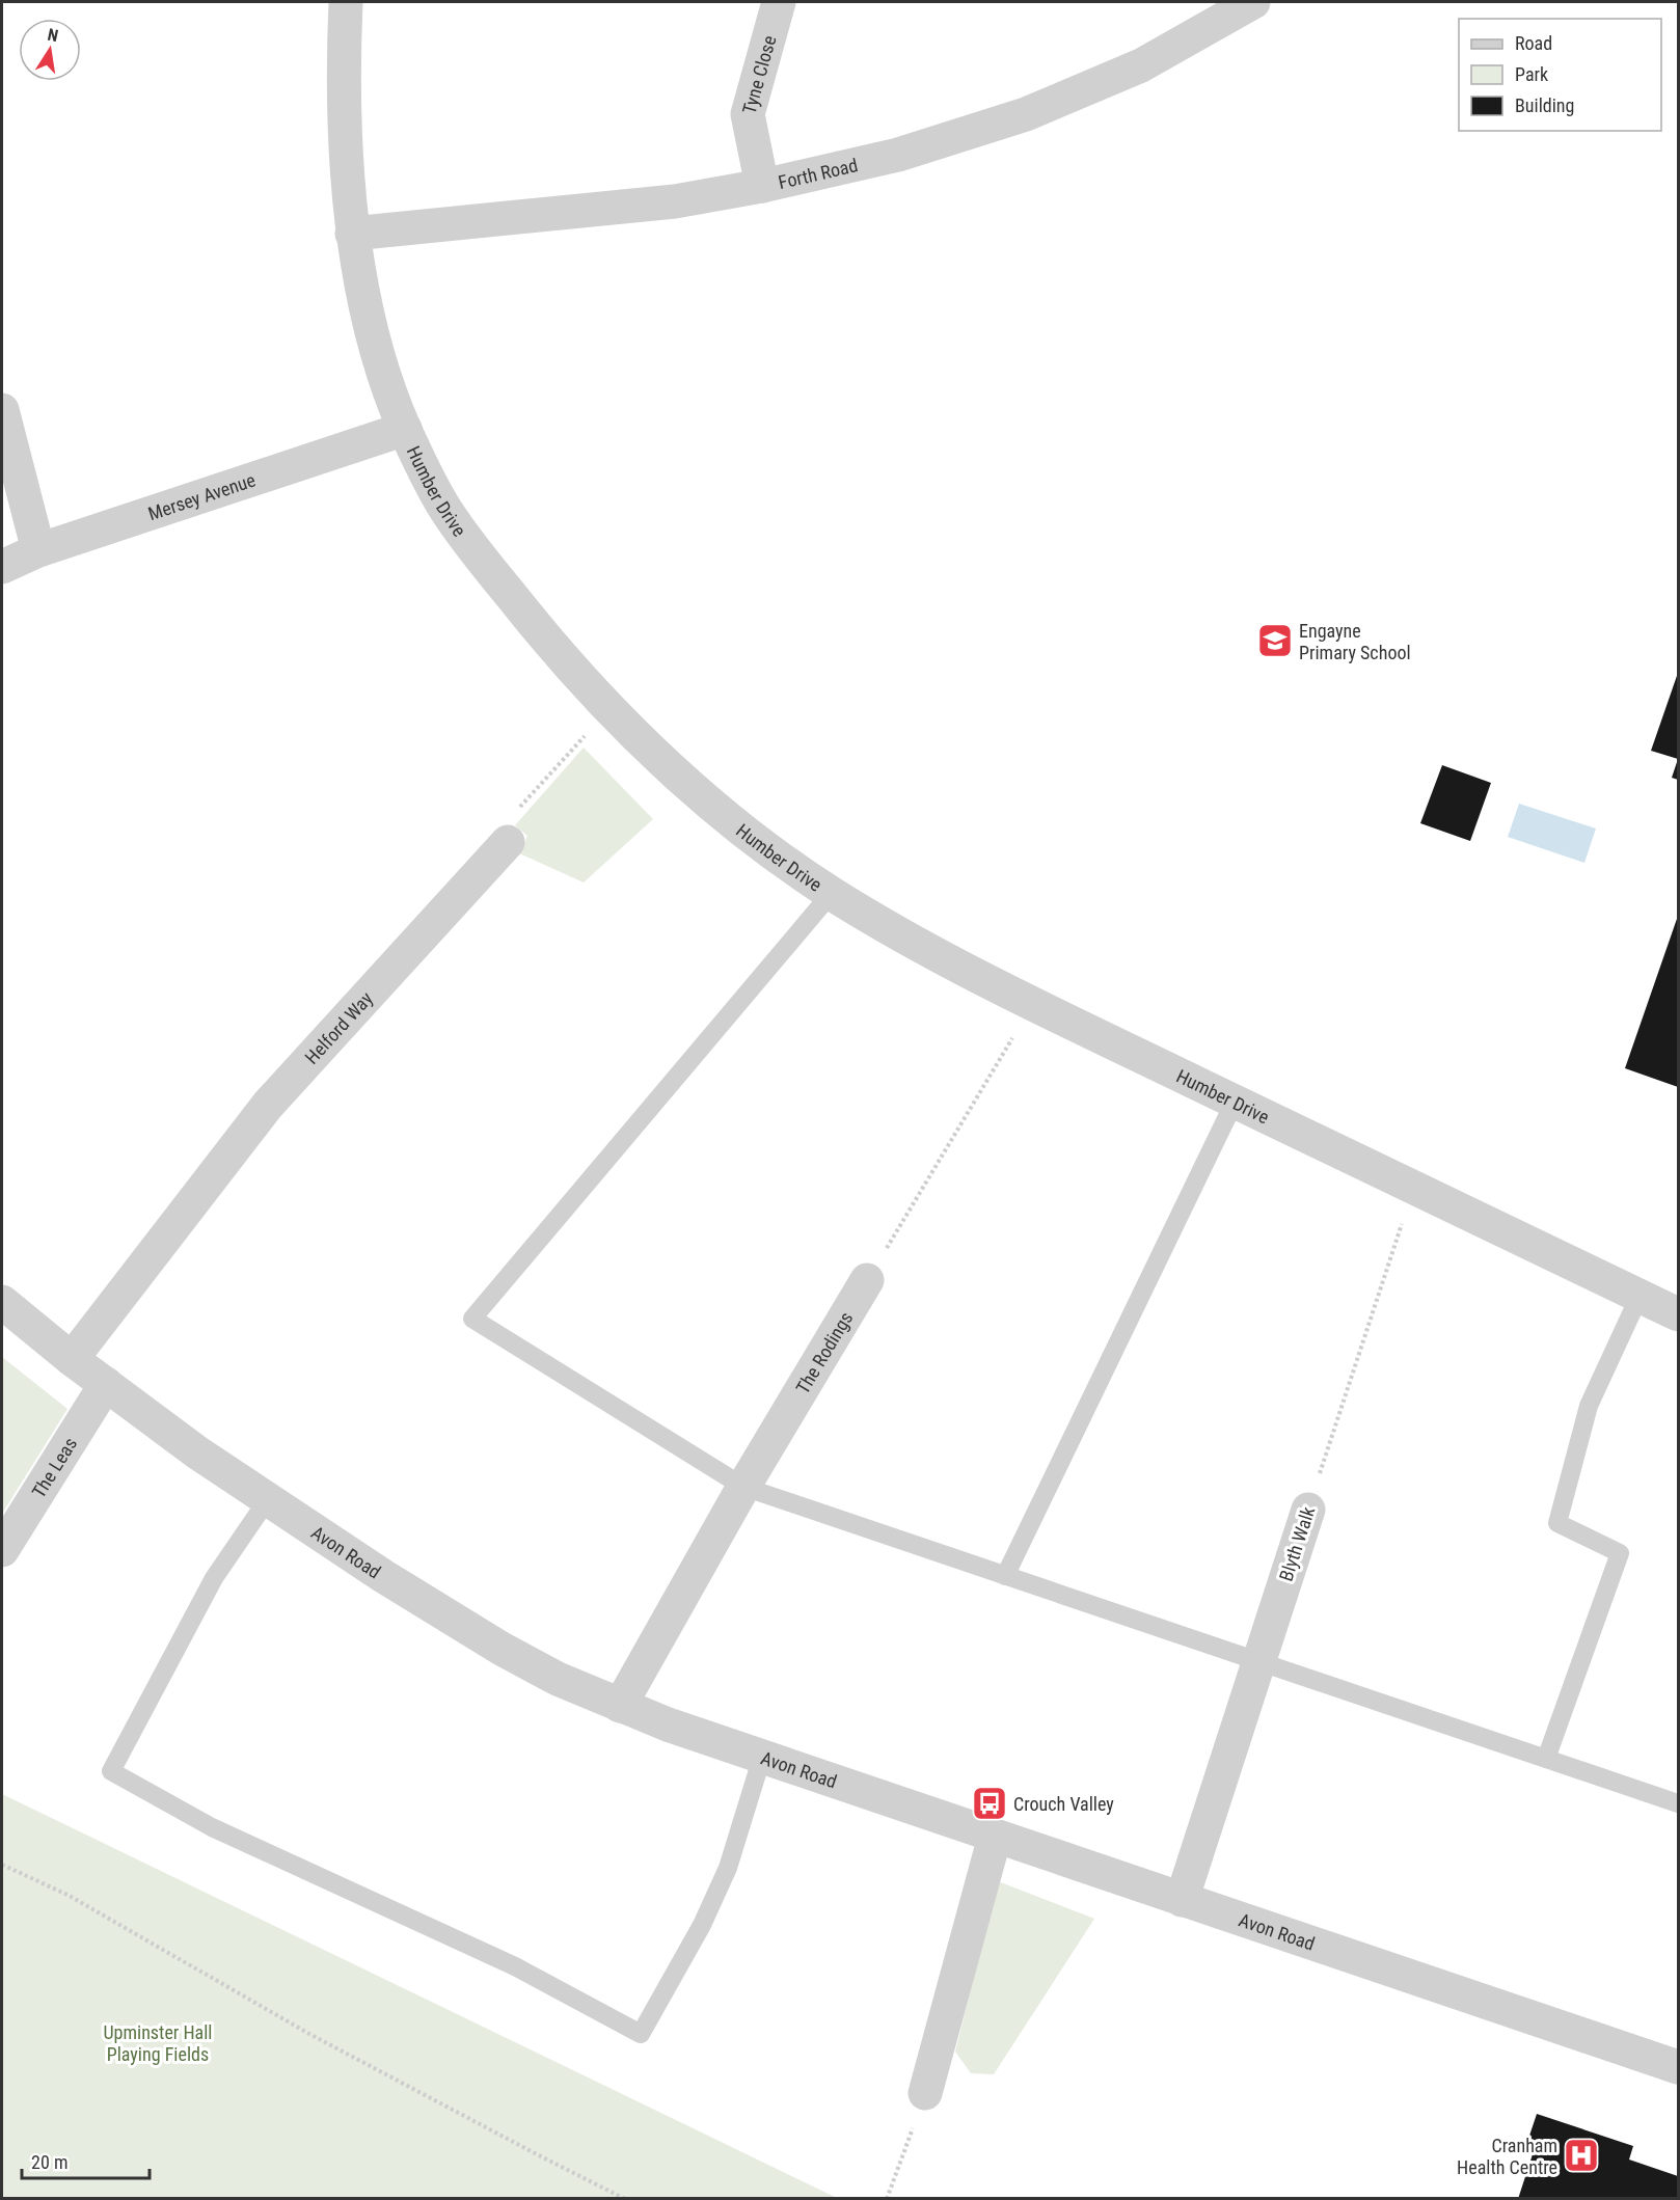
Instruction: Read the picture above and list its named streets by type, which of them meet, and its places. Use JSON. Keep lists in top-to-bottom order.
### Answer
{
  "streets": {
    "street": [
      "Tyne Close",
      "Forth Road",
      "Humber Drive",
      "Mersey Avenue",
      "Helford Way",
      "The Rodings",
      "The Leas",
      "Blyth Walk",
      "Avon Road"
    ]
  },
  "crossings": [
    ["Tyne Close", "Forth Road"],
    ["Forth Road", "Humber Drive"],
    ["Humber Drive", "Mersey Avenue"],
    ["Humber Drive", "Blyth Walk"],
    ["Helford Way", "Avon Road"],
    ["The Rodings", "Avon Road"],
    ["The Leas", "Avon Road"],
    ["Blyth Walk", "Avon Road"]
  ],
  "parks": ["Upminster Hall Playing Fields"],
  "places": {
    "school or university": ["Engayne Primary School"],
    "bus stop": ["Crouch Valley"],
    "hospital": ["Cranham Health Centre"]
  },
  "legend": ["Road", "Park", "Building"],
  "scale_bar": "20 m",
  "north": "top"
}
